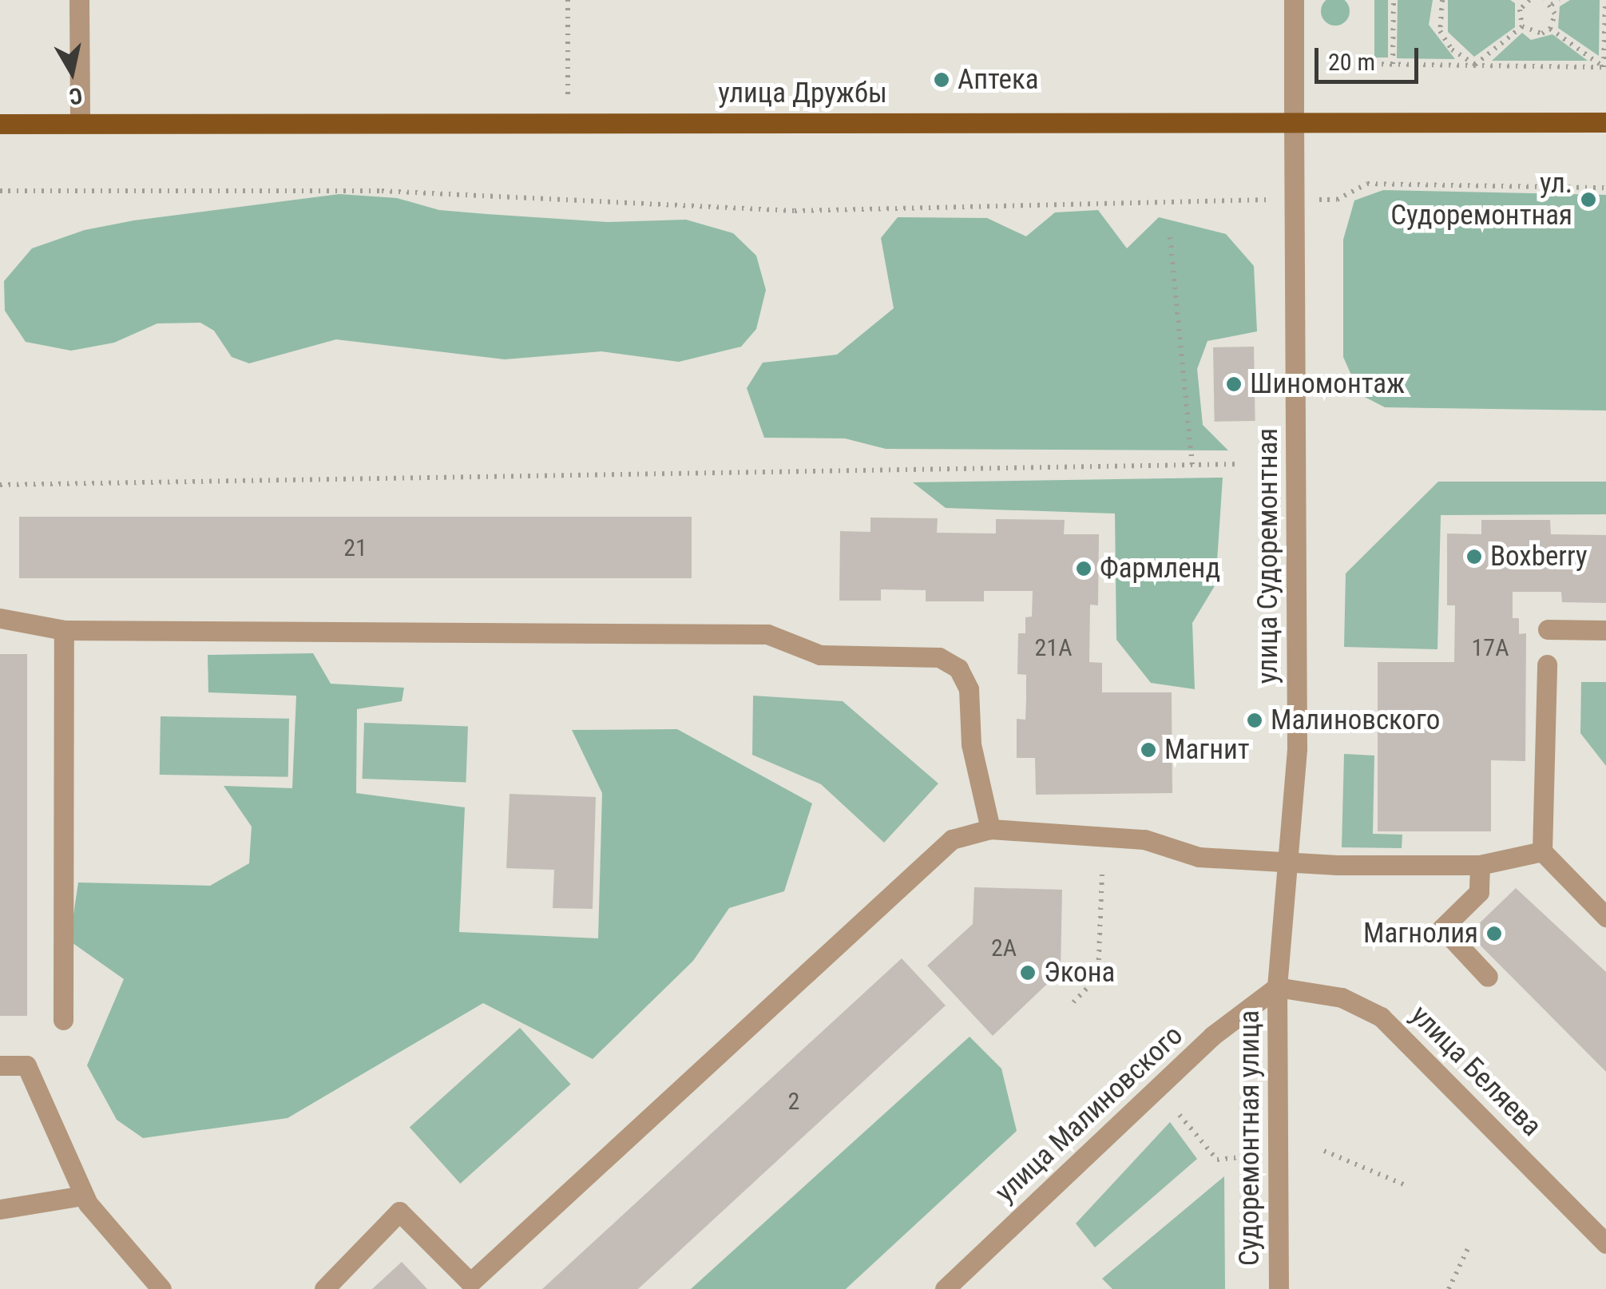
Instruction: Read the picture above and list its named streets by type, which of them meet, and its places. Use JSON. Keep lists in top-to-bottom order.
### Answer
{
  "streets": {
    "main road": ["улица Дружбы"],
    "street": [
      "улица Судоремонтная",
      "улица Беляева",
      "улица Малиновского",
      "Судоремонтная улица"
    ]
  },
  "crossings": [
    ["улица Дружбы", "улица Судоремонтная"],
    ["улица Судоремонтная", "улица Беляева"],
    ["улица Судоремонтная", "улица Малиновского"],
    ["улица Судоремонтная", "Судоремонтная улица"],
    ["улица Беляева", "улица Малиновского"],
    ["улица Беляева", "Судоремонтная улица"],
    ["улица Малиновского", "Судоремонтная улица"]
  ],
  "places": [
    "Аптека",
    "ул. Судоремонтная",
    "Шиномонтаж",
    "Boxberry",
    "Фармленд",
    "Малиновского",
    "Магнит",
    "Магнолия",
    "Экона"
  ],
  "house_numbers": [
    "21",
    "21А",
    "17А",
    "2А",
    "2"
  ],
  "scale_bar": "20 m",
  "north": "bottom"
}
